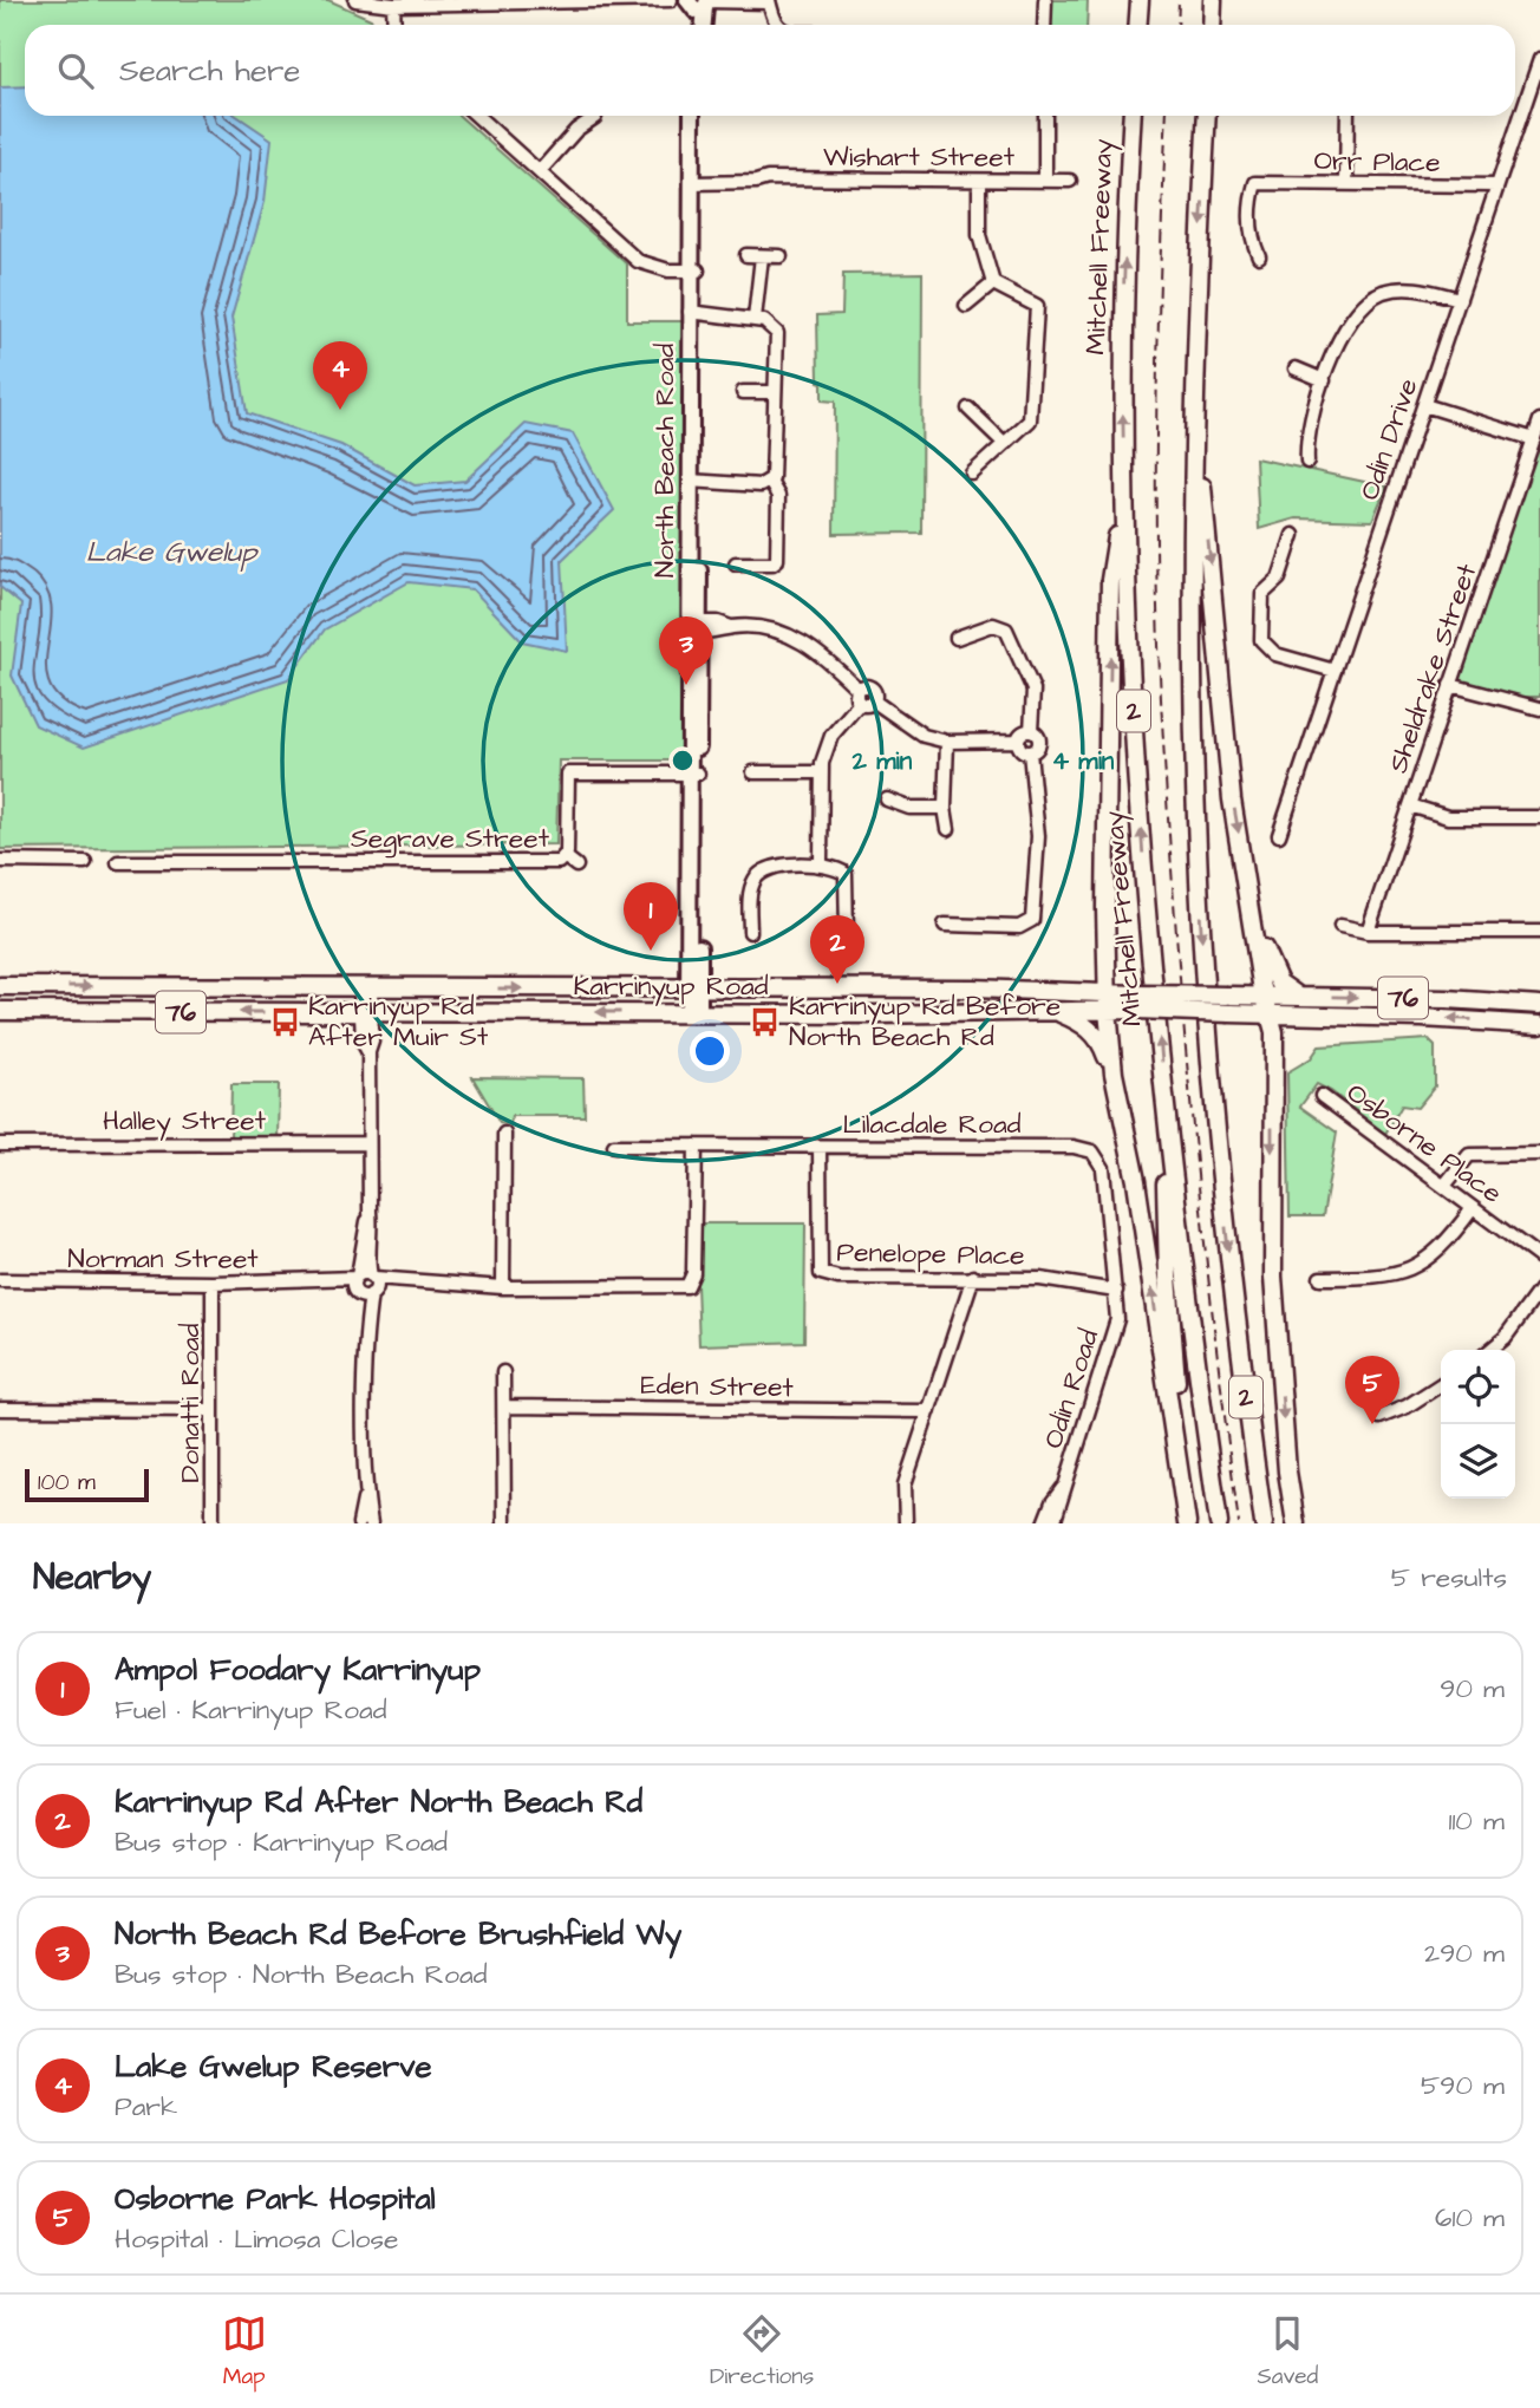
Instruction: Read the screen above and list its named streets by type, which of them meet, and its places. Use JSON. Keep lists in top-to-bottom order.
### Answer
{
  "streets": {
    "highway": [
      "Mitchell Freeway",
      "2",
      "Karrinyup Road",
      "76"
    ],
    "main road": ["North Beach Road"],
    "street": [
      "Wishart Street",
      "Orr Place",
      "Odin Drive",
      "Sheldrake Street",
      "Segrave Street",
      "Halley Street",
      "Lilacdale Road",
      "Osborne Place",
      "Penelope Place",
      "Norman Street",
      "Eden Street",
      "Odin Road",
      "Donatti Road"
    ]
  },
  "crossings": [
    ["Wishart Street", "North Beach Road"],
    ["Orr Place", "Odin Drive"],
    ["North Beach Road", "Segrave Street"],
    ["North Beach Road", "Karrinyup Road"],
    ["Lilacdale Road", "Penelope Place"],
    ["Lilacdale Road", "Norman Street"],
    ["Lilacdale Road", "Odin Road"],
    ["Norman Street", "Donatti Road"]
  ],
  "water": ["Lake Gwelup"],
  "places": {
    "bus stop": ["Karrinyup Rd After Muir St", "Karrinyup Rd Before North Beach Rd"]
  },
  "scale_bar": "100 m",
  "page": {
    "search": "Search here",
    "pins": [
      "4",
      "3",
      "1",
      "2",
      "5"
    ],
    "scale": "100 m",
    "heading": ["Nearby", "5 results"],
    "list": [
      {
        "mark": "1",
        "name": "Ampol Foodary Karrinyup",
        "note": "Fuel · Karrinyup Road",
        "value": "90 m"
      },
      {
        "mark": "2",
        "name": "Karrinyup Rd After North Beach Rd",
        "note": "Bus stop · Karrinyup Road",
        "value": "110 m"
      },
      {
        "mark": "3",
        "name": "North Beach Rd Before Brushfield Wy",
        "note": "Bus stop · North Beach Road",
        "value": "290 m"
      },
      {
        "mark": "4",
        "name": "Lake Gwelup Reserve",
        "note": "Park",
        "value": "590 m"
      },
      {
        "mark": "5",
        "name": "Osborne Park Hospital",
        "note": "Hospital · Limosa Close",
        "value": "610 m"
      }
    ],
    "nav": ["Map", "Directions", "Saved"]
  },
  "rings": ["2 min", "4 min"]
}
